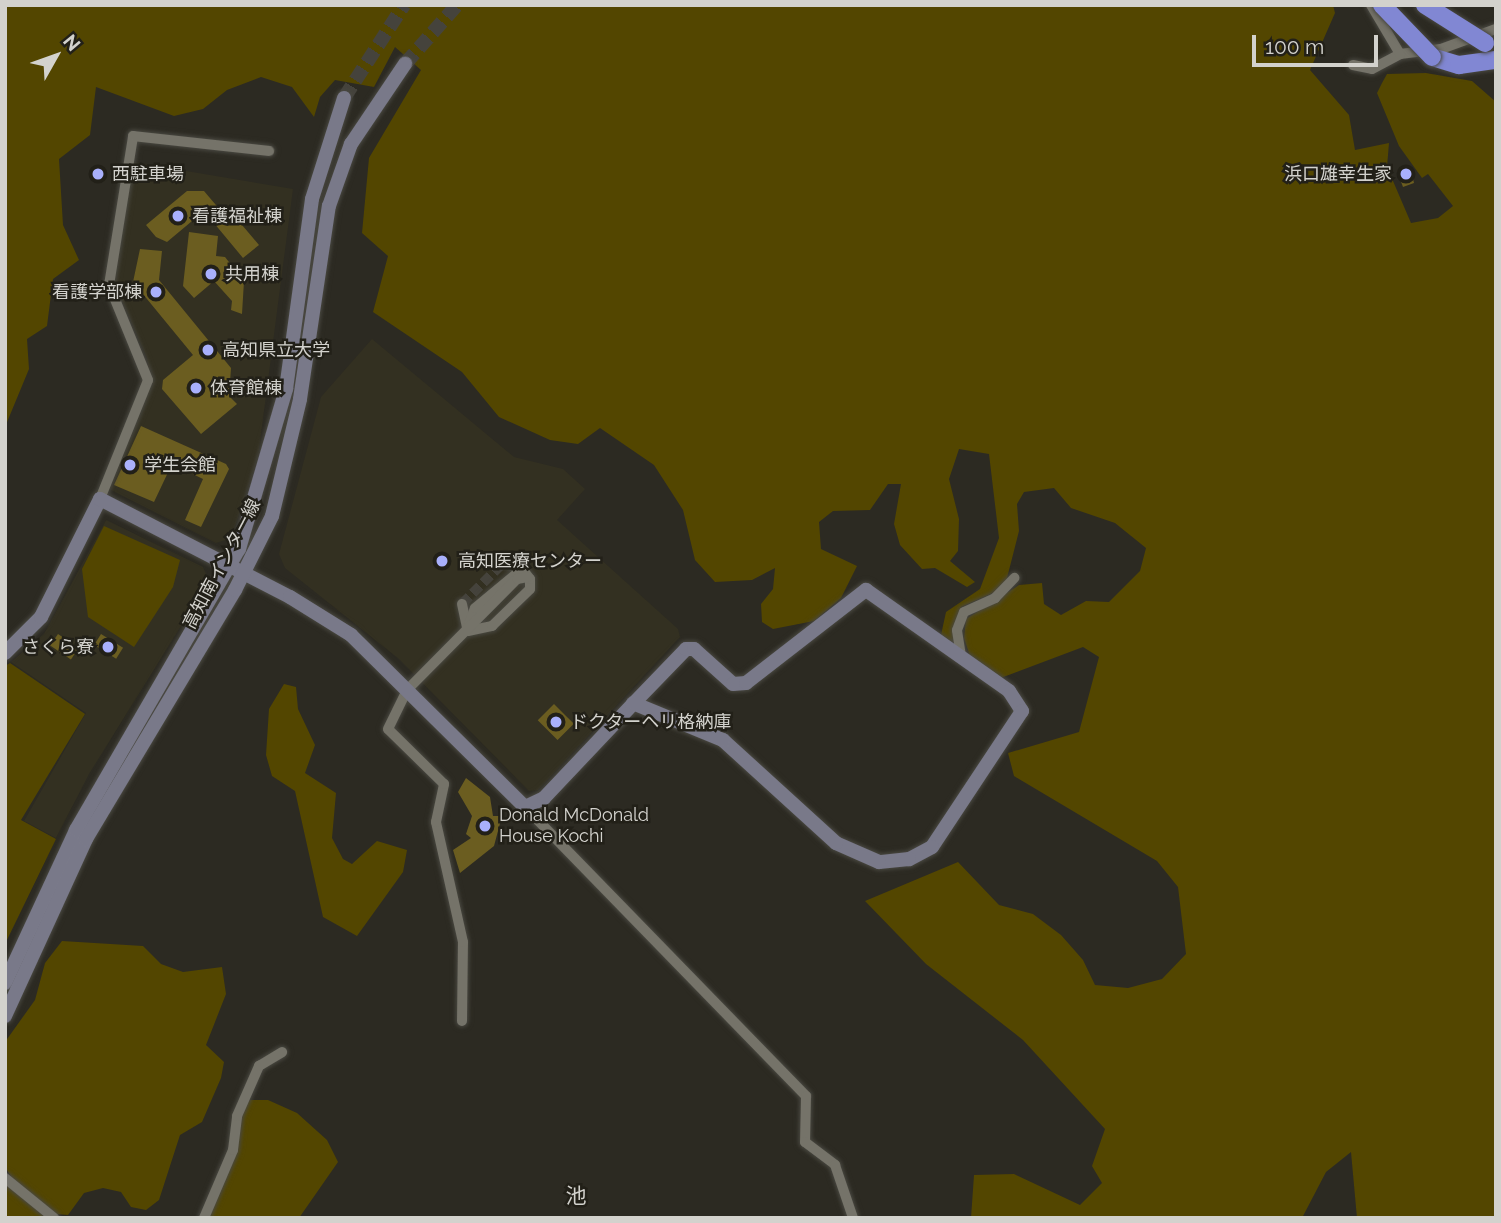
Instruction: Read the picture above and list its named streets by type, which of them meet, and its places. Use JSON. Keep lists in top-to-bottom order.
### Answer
{
  "streets": {
    "main road": ["高知南インター線"]
  },
  "districts": ["池"],
  "places": [
    "西駐車場",
    "浜口雄幸生家",
    "看護福祉棟",
    "共用棟",
    "看護学部棟",
    "高知県立大学",
    "体育館棟",
    "学生会館",
    "高知医療センター",
    "さくら寮",
    "ドクターヘリ格納庫",
    "Donald McDonald House Kochi"
  ],
  "scale_bar": "100 m",
  "north": "top right"
}
